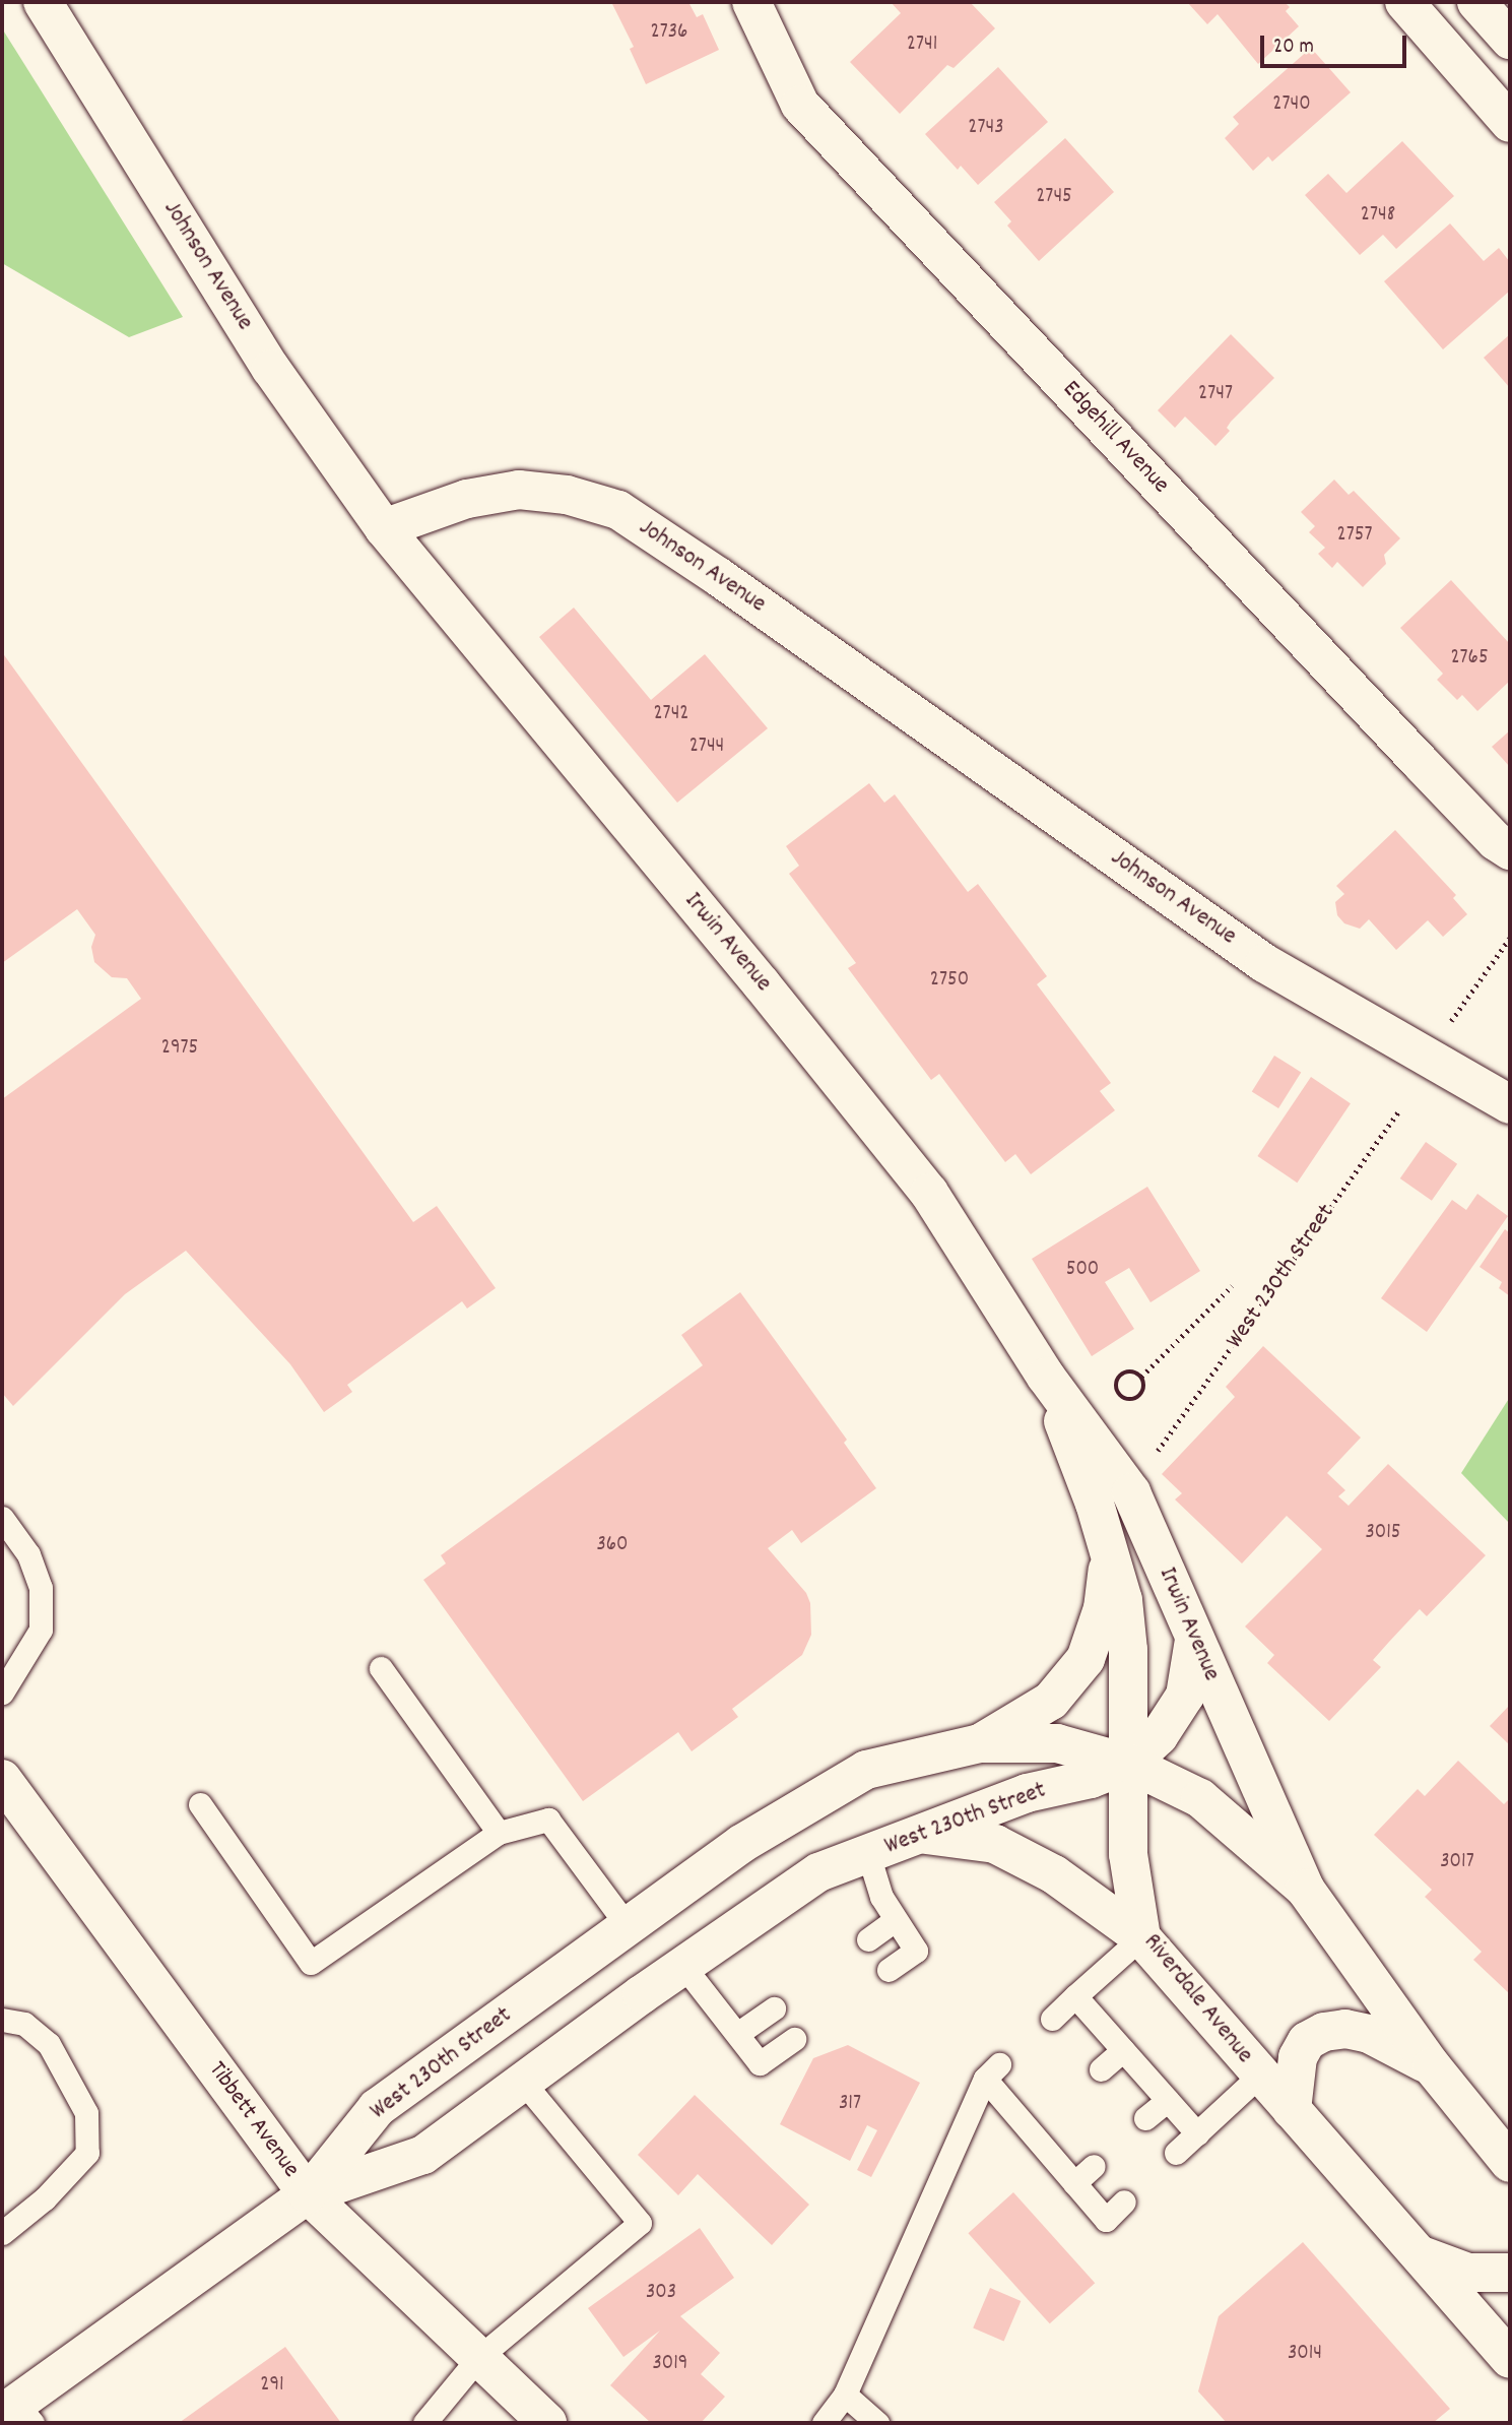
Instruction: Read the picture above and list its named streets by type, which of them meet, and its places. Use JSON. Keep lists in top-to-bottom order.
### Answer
{
  "streets": {
    "street": [
      "Johnson Avenue",
      "Edgehill Avenue",
      "Irwin Avenue",
      "West 230th Street",
      "Riverdale Avenue",
      "Tibbett Avenue"
    ]
  },
  "crossings": [
    ["Johnson Avenue", "Irwin Avenue"],
    ["Irwin Avenue", "West 230th Street"],
    ["Irwin Avenue", "Riverdale Avenue"],
    ["West 230th Street", "Riverdale Avenue"],
    ["West 230th Street", "Tibbett Avenue"]
  ],
  "house_numbers": [
    "2736",
    "2741",
    "2740",
    "2743",
    "2745",
    "2748",
    "2747",
    "2757",
    "2765",
    "2742",
    "2744",
    "2750",
    "2975",
    "500",
    "3015",
    "360",
    "3017",
    "317",
    "303",
    "3014",
    "3019",
    "291"
  ],
  "scale_bar": "20 m"
}
